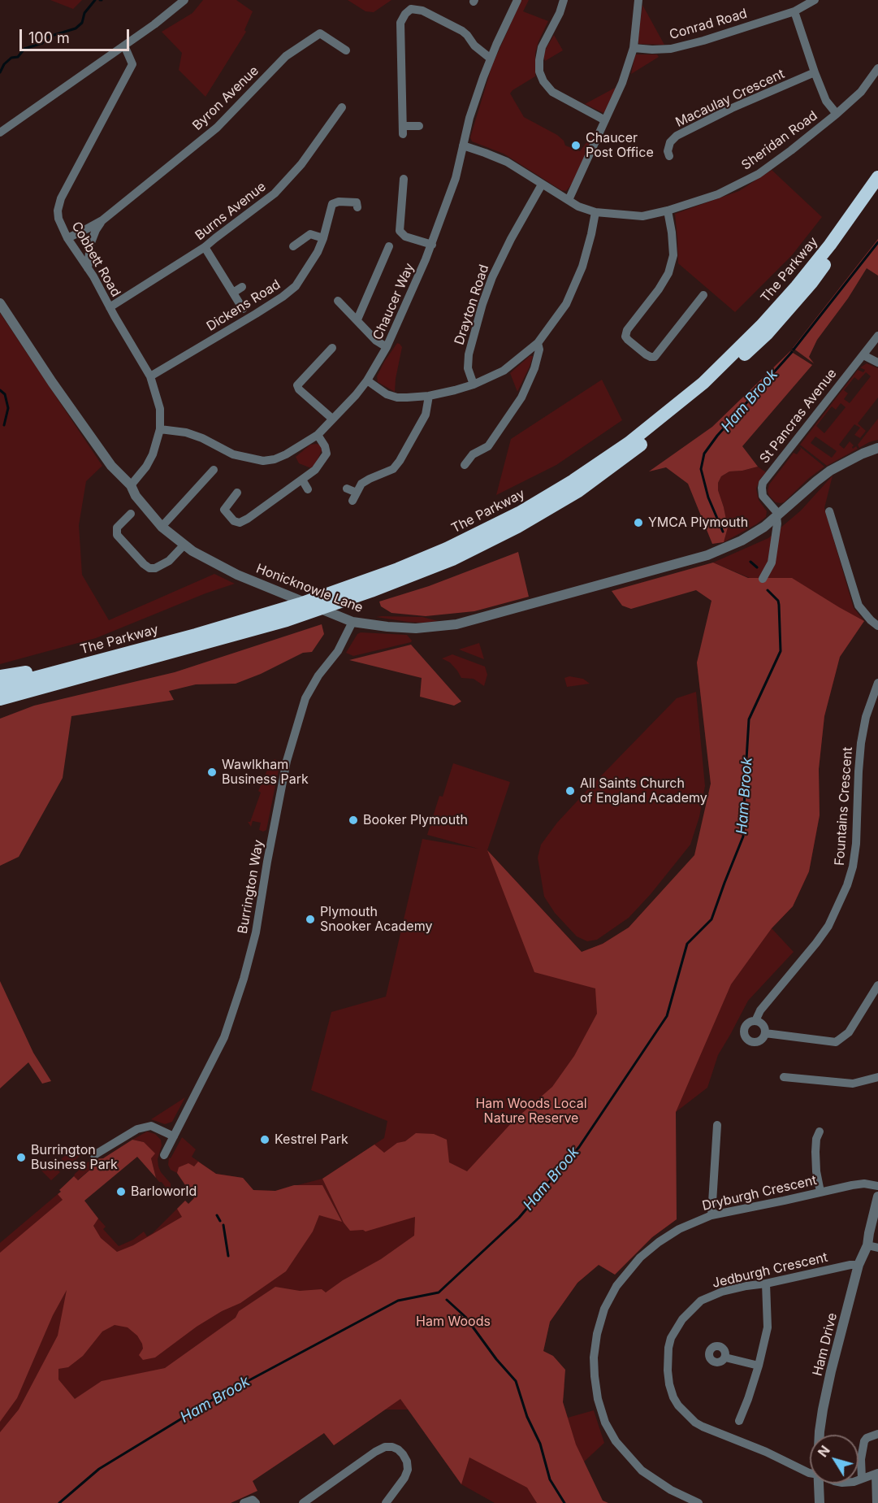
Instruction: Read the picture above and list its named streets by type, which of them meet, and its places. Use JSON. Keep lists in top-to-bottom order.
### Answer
{
  "streets": {
    "highway": ["The Parkway"],
    "street": [
      "Conrad Road",
      "Byron Avenue",
      "Macaulay Crescent",
      "Sheridan Road",
      "Burns Avenue",
      "Cobbett Road",
      "Chaucer Way",
      "Drayton Road",
      "Dickens Road",
      "St Pancras Avenue",
      "Honicknowle Lane",
      "Fountains Crescent",
      "Burrington Way",
      "Dryburgh Crescent",
      "Jedburgh Crescent",
      "Ham Drive"
    ]
  },
  "crossings": [
    ["Byron Avenue", "Cobbett Road"],
    ["Sheridan Road", "Chaucer Way"],
    ["Sheridan Road", "Drayton Road"],
    ["Burns Avenue", "Cobbett Road"],
    ["Cobbett Road", "Chaucer Way"],
    ["Cobbett Road", "Dickens Road"],
    ["Cobbett Road", "Honicknowle Lane"],
    ["St Pancras Avenue", "Honicknowle Lane"],
    ["Honicknowle Lane", "Burrington Way"],
    ["Jedburgh Crescent", "Ham Drive"]
  ],
  "water": ["Ham Brook"],
  "parks": ["Ham Woods Local Nature Reserve", "Ham Woods"],
  "places": [
    "Chaucer Post Office",
    "YMCA Plymouth",
    "Wawlkham Business Park",
    "All Saints Church of England Academy",
    "Booker Plymouth",
    "Plymouth Snooker Academy",
    "Kestrel Park",
    "Burrington Business Park",
    "Barloworld"
  ],
  "scale_bar": "100 m",
  "north": "top left"
}
